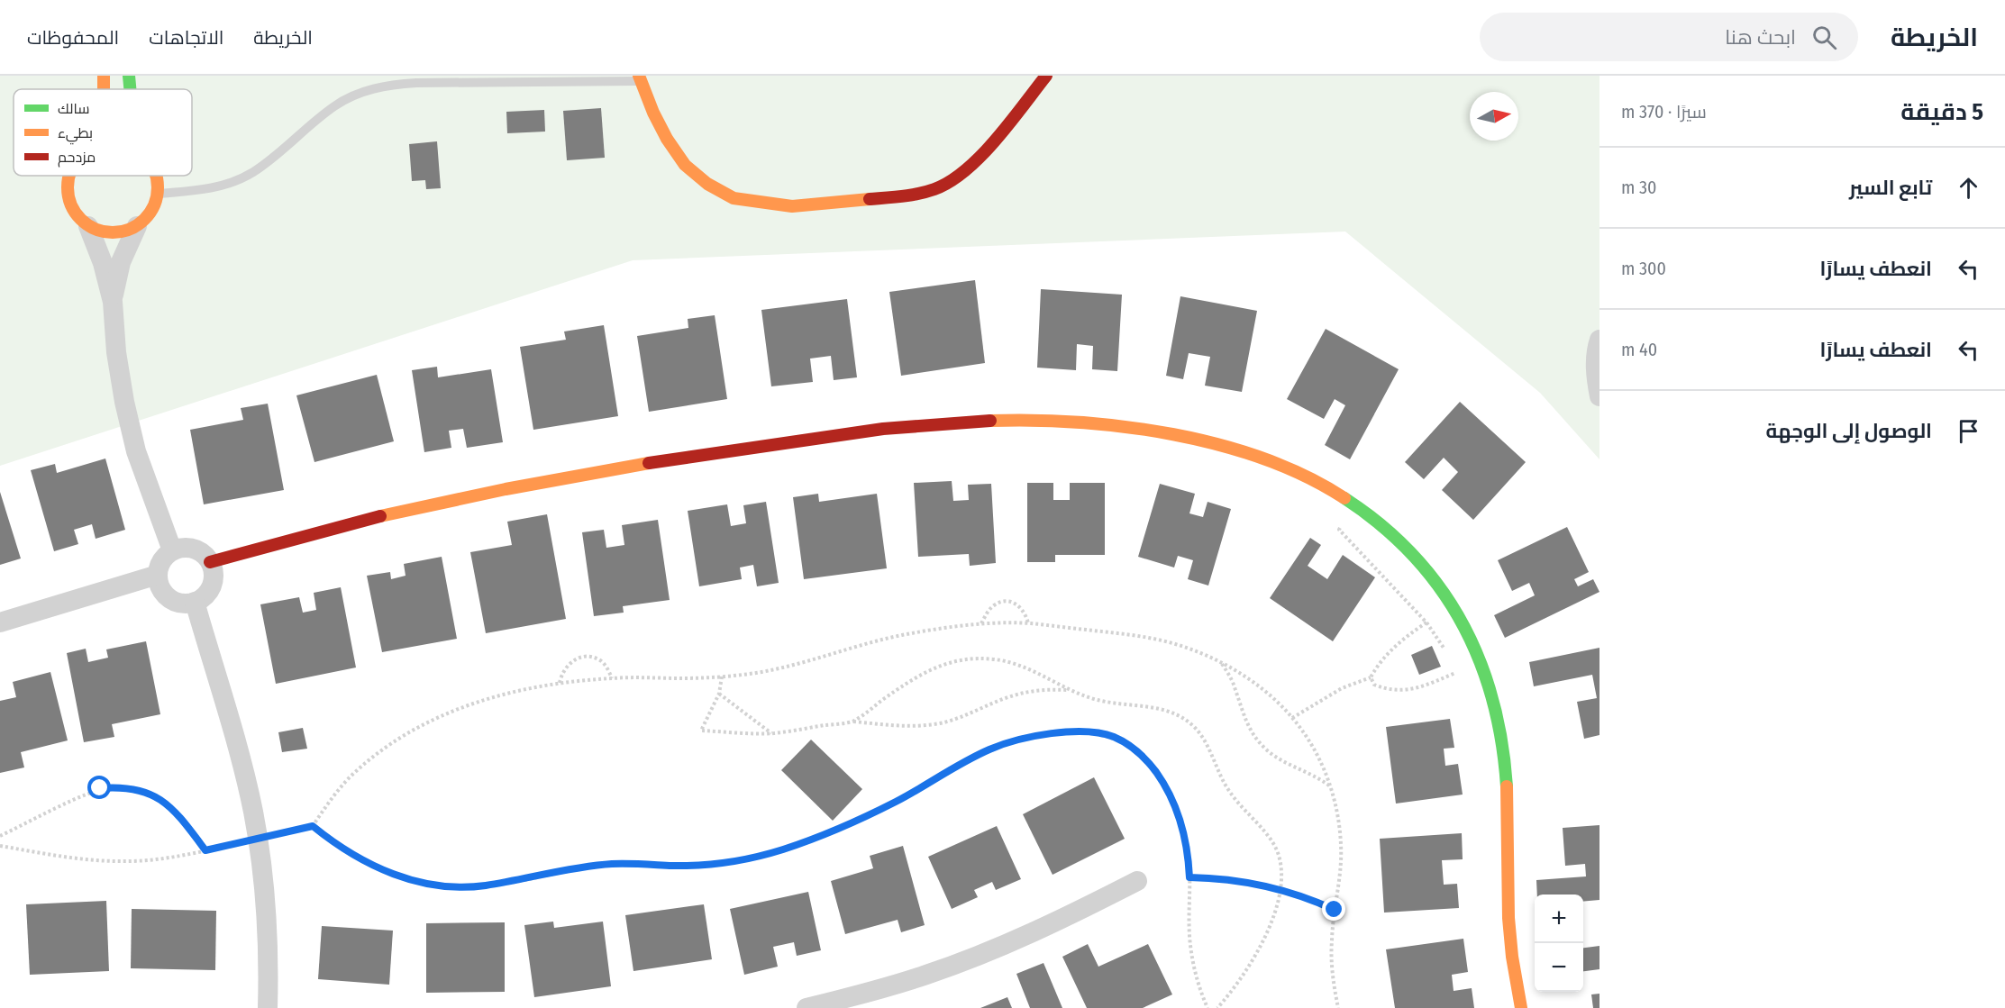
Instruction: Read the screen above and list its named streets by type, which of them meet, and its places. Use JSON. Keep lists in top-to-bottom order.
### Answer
{
  "legend": ["سالك", "بطيء", "مزدحم"],
  "north": "right",
  "page": {
    "header": "الخريطة",
    "search": "ابحث هنا",
    "nav": ["الخريطة", "الاتجاهات", "المحفوظات"],
    "heading": ["5 دقيقة", "سيرًا · 370 m"],
    "list": [
      ["تابع السير", "30 m"],
      ["انعطف يسارًا", "300 m"],
      ["انعطف يسارًا", "40 m"],
      "الوصول إلى الوجهة"
    ],
    "map_buttons": ["+", "−"]
  }
}
